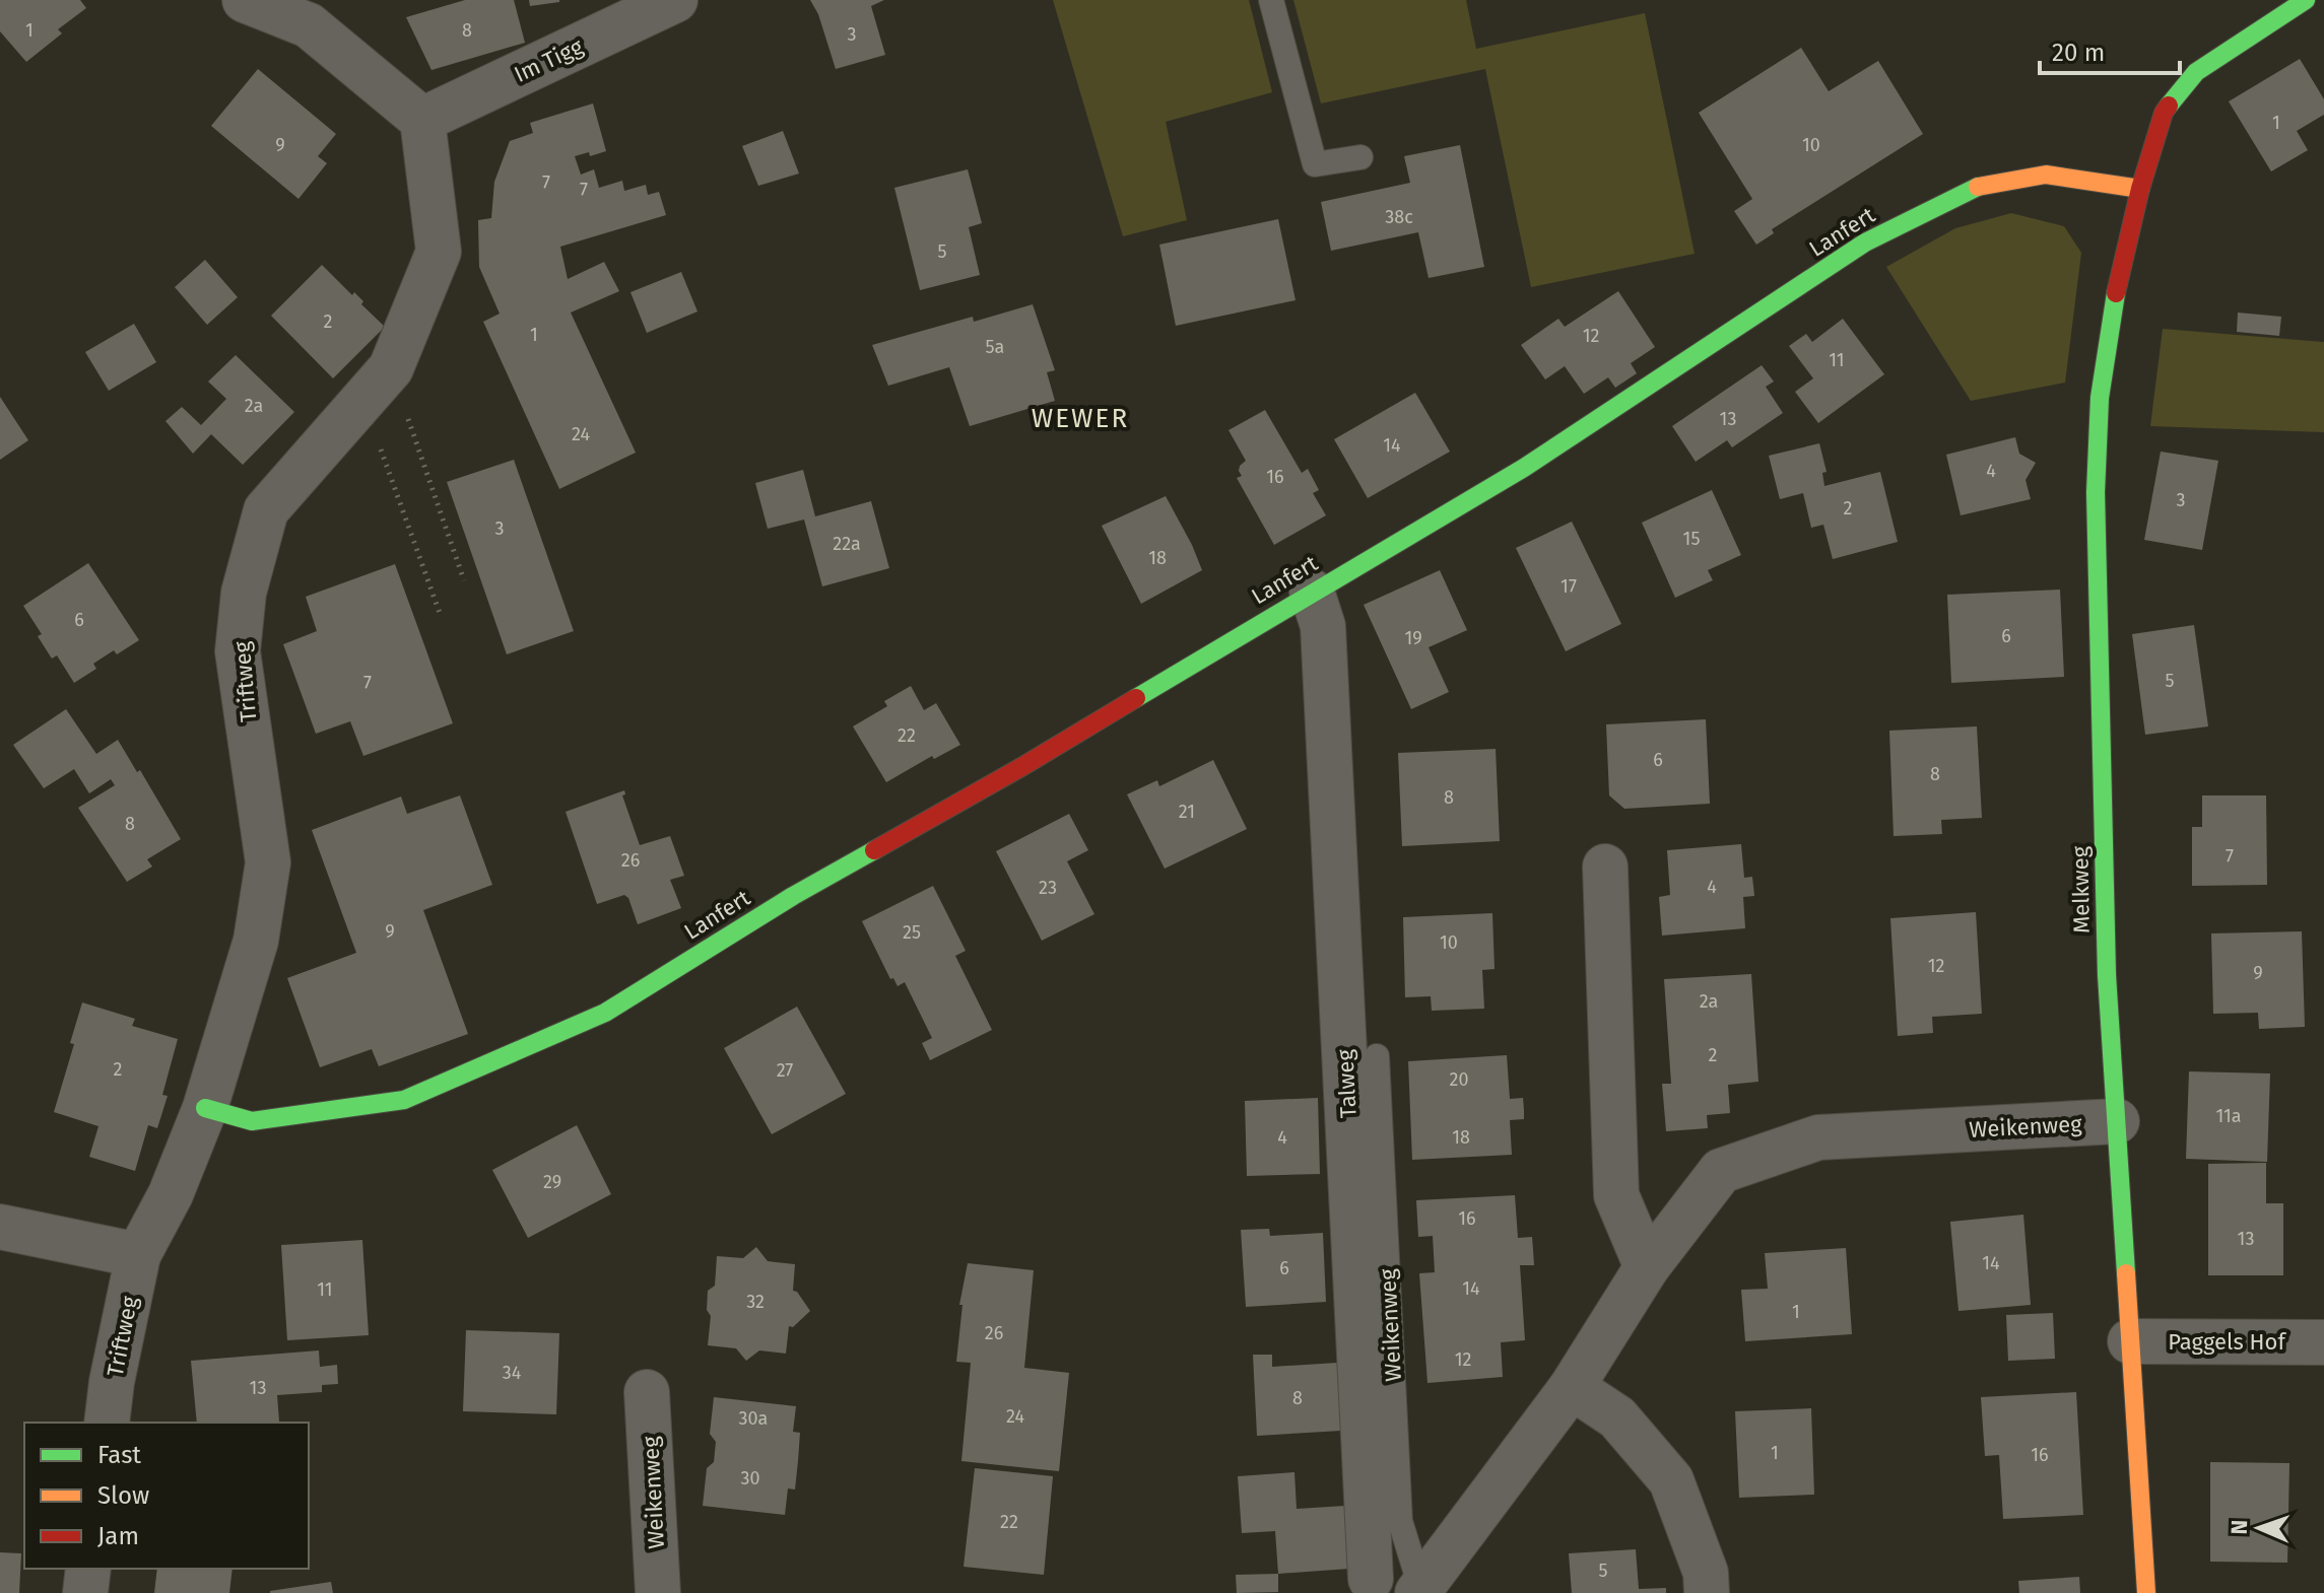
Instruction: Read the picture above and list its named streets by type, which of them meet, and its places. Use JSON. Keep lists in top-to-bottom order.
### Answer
{
  "streets": {
    "street": [
      "Im Tigg",
      "Lanfert",
      "Triftweg",
      "Melkweg",
      "Talweg",
      "Weikenweg",
      "Paggels Hof"
    ]
  },
  "crossings": [
    ["Im Tigg", "Triftweg"],
    ["Lanfert", "Triftweg"],
    ["Lanfert", "Melkweg"],
    ["Lanfert", "Talweg"],
    ["Melkweg", "Weikenweg"],
    ["Melkweg", "Paggels Hof"]
  ],
  "districts": ["WEWER"],
  "house_numbers": [
    "1",
    "8",
    "3",
    "1",
    "9",
    "10",
    "7",
    "7",
    "38c",
    "5",
    "2",
    "1",
    "12",
    "5a",
    "11",
    "2a",
    "13",
    "24",
    "14",
    "4",
    "16",
    "3",
    "2",
    "3",
    "15",
    "22a",
    "18",
    "17",
    "6",
    "6",
    "19",
    "5",
    "7",
    "22",
    "6",
    "8",
    "8",
    "21",
    "8",
    "7",
    "26",
    "4",
    "23",
    "9",
    "25",
    "10",
    "12",
    "9",
    "2a",
    "2",
    "2",
    "27",
    "20",
    "11a",
    "4",
    "18",
    "29",
    "16",
    "13",
    "14",
    "6",
    "14",
    "11",
    "32",
    "1",
    "26",
    "12",
    "34",
    "13",
    "8",
    "24",
    "30a",
    "1",
    "16",
    "30",
    "22",
    "5"
  ],
  "legend": ["Fast", "Slow", "Jam"],
  "scale_bar": "20 m",
  "north": "left"
}
